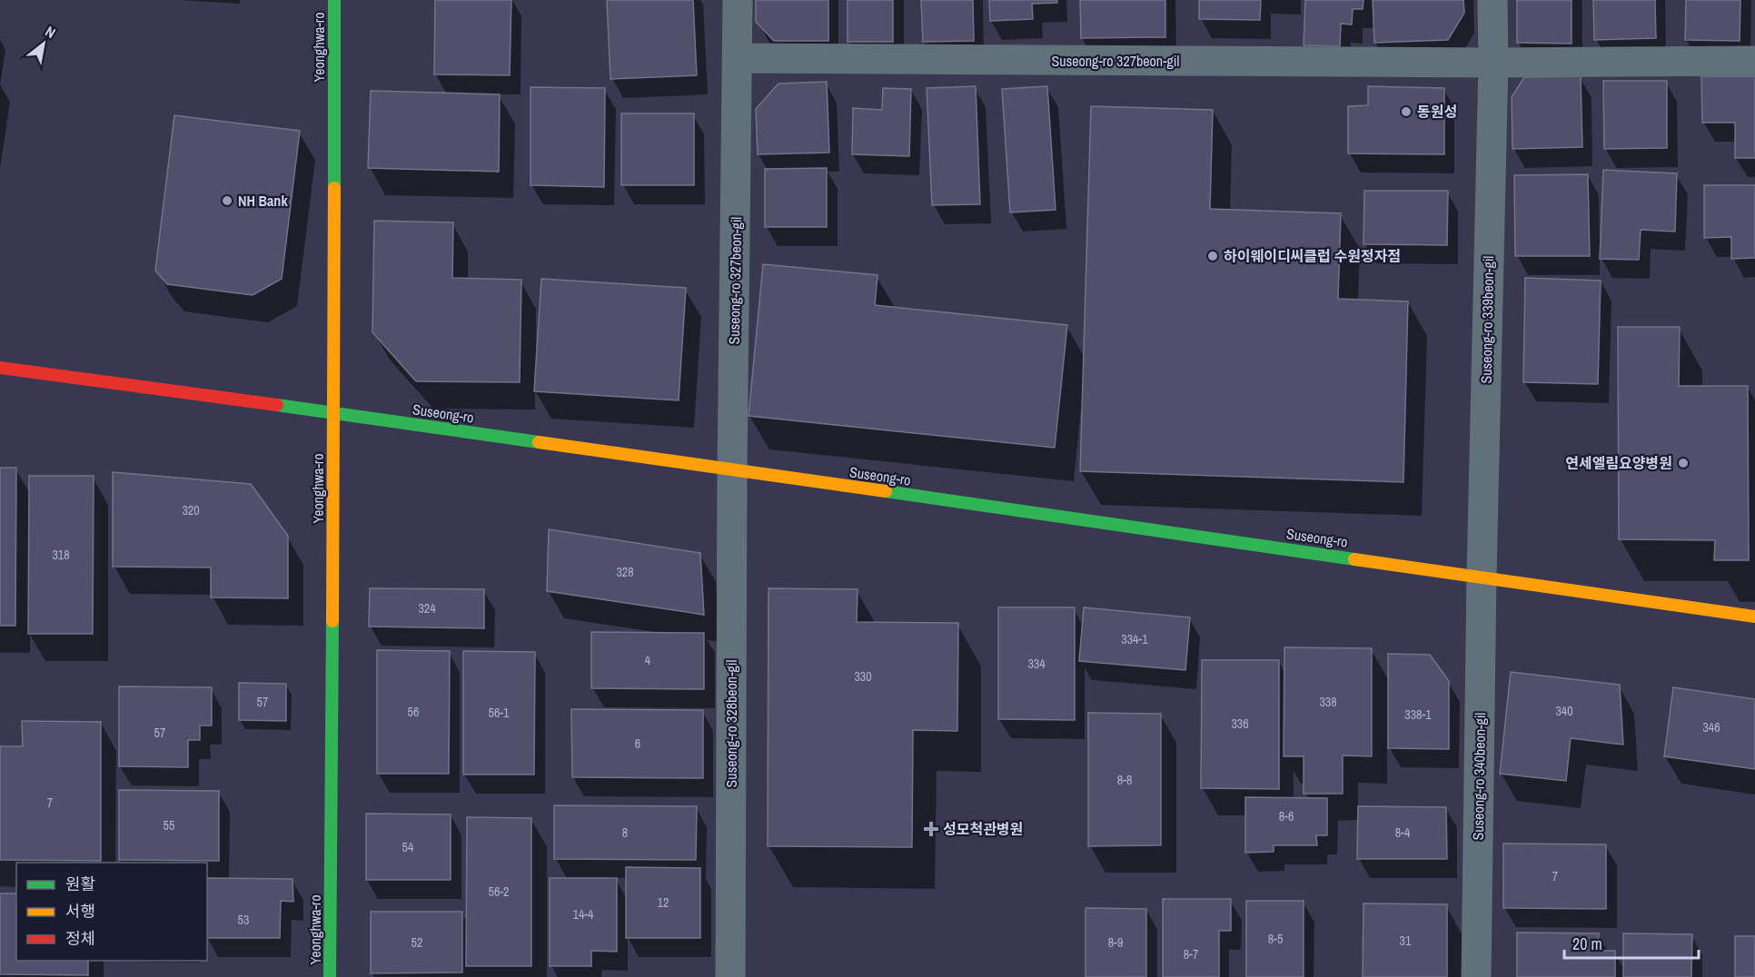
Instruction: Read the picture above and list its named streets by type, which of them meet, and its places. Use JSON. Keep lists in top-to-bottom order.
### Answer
{
  "streets": {
    "street": [
      "Yeonghwa-ro",
      "Suseong-ro 327beon-gil",
      "Suseong-ro 339beon-gil",
      "Suseong-ro",
      "Suseong-ro 328beon-gil",
      "Suseong-ro 340beon-gil"
    ]
  },
  "crossings": [
    ["Yeonghwa-ro", "Suseong-ro"],
    ["Suseong-ro 327beon-gil", "Suseong-ro 339beon-gil"],
    ["Suseong-ro 327beon-gil", "Suseong-ro"],
    ["Suseong-ro 327beon-gil", "Suseong-ro 328beon-gil"],
    ["Suseong-ro 339beon-gil", "Suseong-ro"],
    ["Suseong-ro 339beon-gil", "Suseong-ro 340beon-gil"],
    ["Suseong-ro", "Suseong-ro 328beon-gil"],
    ["Suseong-ro", "Suseong-ro 340beon-gil"]
  ],
  "places": {
    "other": [
      "동원성",
      "NH Bank",
      "하이웨이디씨클럽 수원정자점",
      "연세엘림요양병원"
    ],
    "health": ["성모척관병원"]
  },
  "house_numbers": [
    "320",
    "318",
    "328",
    "324",
    "334-1",
    "4",
    "334",
    "330",
    "57",
    "338",
    "340",
    "56",
    "56-1",
    "338-1",
    "336",
    "346",
    "57",
    "6",
    "8-8",
    "7",
    "8-6",
    "55",
    "8",
    "8-4",
    "54",
    "7",
    "56-2",
    "12",
    "14-4",
    "53",
    "8-5",
    "31",
    "52",
    "8-9",
    "8-7"
  ],
  "legend": ["원활", "서행", "정체"],
  "scale_bar": "20 m",
  "north": "top right"
}
